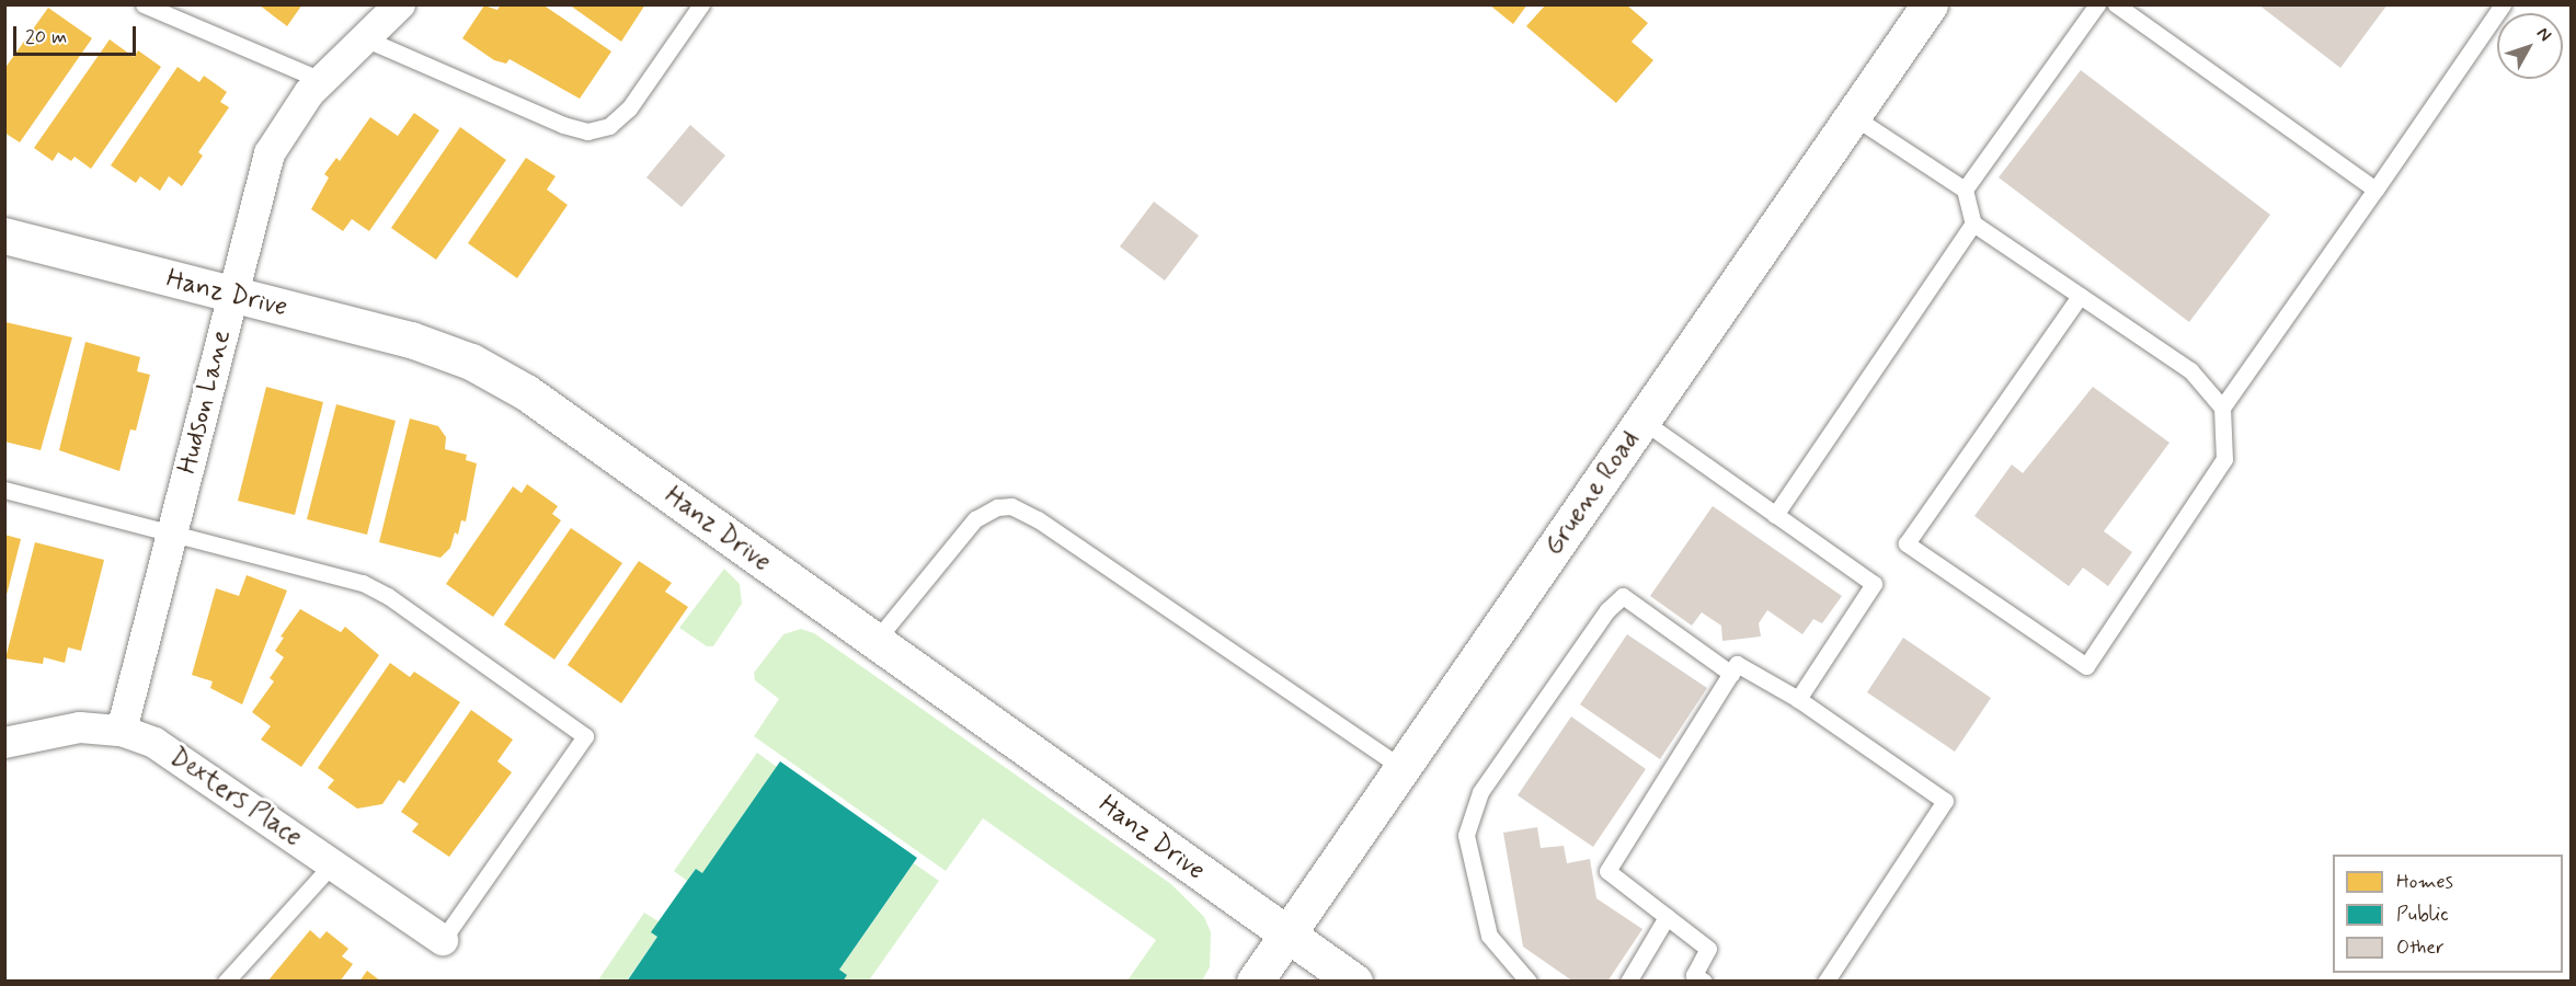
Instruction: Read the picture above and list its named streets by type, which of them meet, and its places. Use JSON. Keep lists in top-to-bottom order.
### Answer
{
  "streets": {
    "street": [
      "Hanz Drive",
      "Hudson Lane",
      "Gruene Road",
      "Dexters Place"
    ]
  },
  "crossings": [
    ["Hanz Drive", "Hudson Lane"],
    ["Hanz Drive", "Gruene Road"],
    ["Hudson Lane", "Dexters Place"]
  ],
  "legend": ["Homes", "Public", "Other"],
  "scale_bar": "20 m",
  "north": "top right"
}
